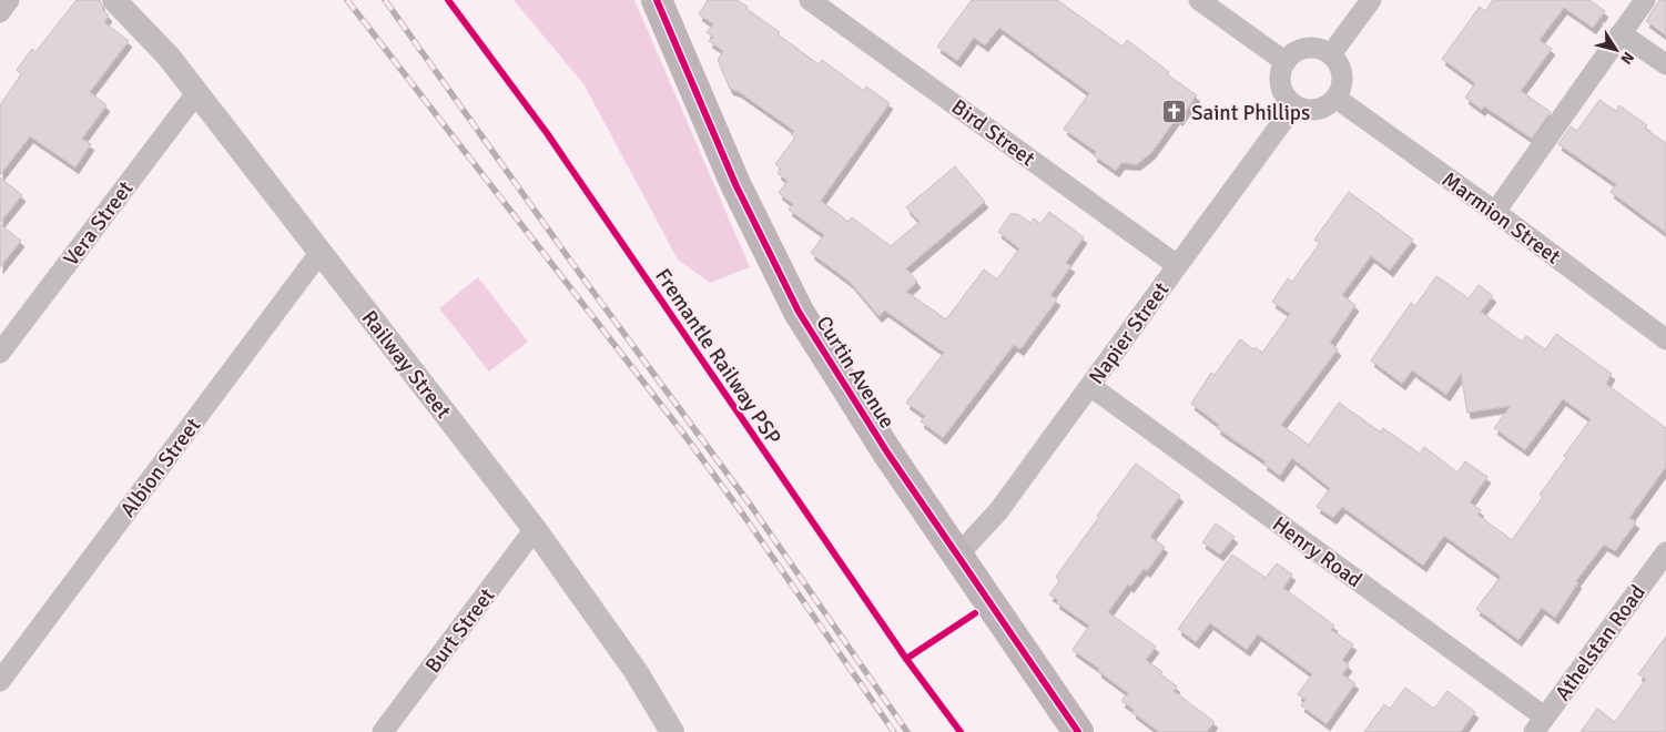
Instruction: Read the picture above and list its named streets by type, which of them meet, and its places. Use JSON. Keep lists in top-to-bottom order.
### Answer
{
  "streets": {
    "main road": ["Curtin Avenue"],
    "street": [
      "Bird Street",
      "Marmion Street",
      "Vera Street",
      "Napier Street",
      "Railway Street",
      "Albion Street",
      "Henry Road",
      "Burt Street",
      "Athelstan Road"
    ],
    "cycle path": ["Fremantle Railway PSP"]
  },
  "crossings": [
    ["Bird Street", "Napier Street"],
    ["Marmion Street", "Napier Street"],
    ["Vera Street", "Railway Street"],
    ["Napier Street", "Curtin Avenue"],
    ["Napier Street", "Henry Road"],
    ["Railway Street", "Albion Street"],
    ["Railway Street", "Burt Street"],
    ["Henry Road", "Athelstan Road"]
  ],
  "places": {
    "church": ["Saint Phillips"]
  },
  "north": "bottom right"
}
